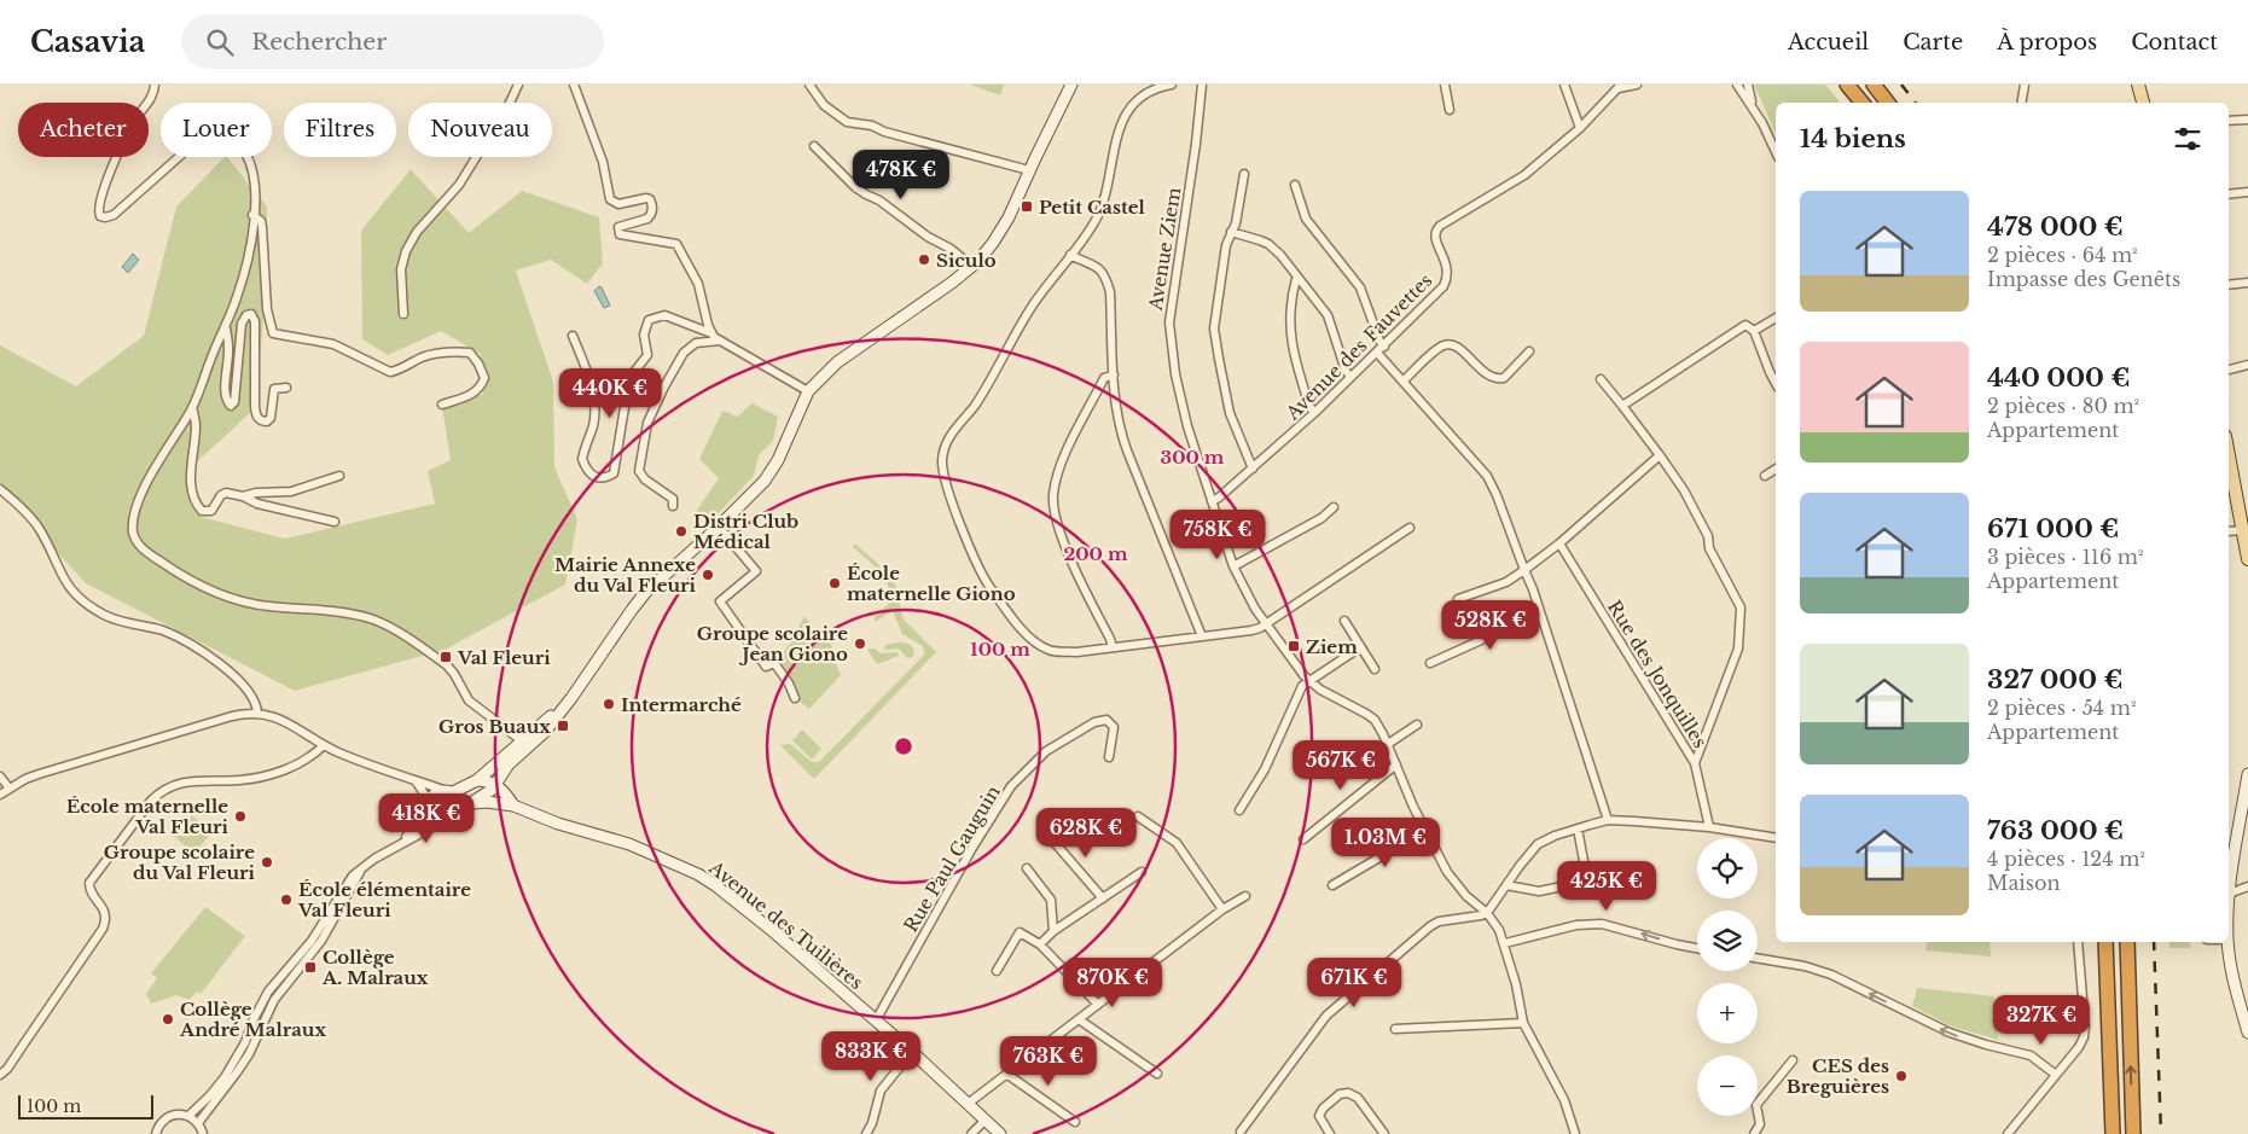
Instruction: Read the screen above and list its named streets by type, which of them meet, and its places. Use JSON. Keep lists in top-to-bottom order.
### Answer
{
  "streets": {
    "street": [
      "Avenue Ziem",
      "Avenue des Fauvettes",
      "Rue des Jonquilles",
      "Rue Paul Gauguin",
      "Avenue des Tuilières"
    ]
  },
  "crossings": [
    ["Avenue Ziem", "Avenue des Fauvettes"],
    ["Rue Paul Gauguin", "Avenue des Tuilières"]
  ],
  "places": {
    "transit": [
      "Petit Castel",
      "Ziem",
      "Val Fleuri",
      "Gros Buaux",
      "Collège A. Malraux"
    ],
    "other": [
      "Siculo",
      "Distri Club Médical",
      "Mairie Annexe du Val Fleuri",
      "École maternelle Giono",
      "Groupe scolaire Jean Giono",
      "Intermarché",
      "École maternelle Val Fleuri",
      "Groupe scolaire du Val Fleuri",
      "École élémentaire Val Fleuri",
      "Collège André Malraux",
      "CES des Breguières"
    ]
  },
  "scale_bar": "100 m",
  "page": {
    "header": "Casavia",
    "search": "Rechercher",
    "nav": [
      "Accueil",
      "Carte",
      "À propos",
      "Contact"
    ],
    "chip": [
      "Acheter",
      "Louer",
      "Filtres",
      "Nouveau"
    ],
    "heading": "14 biens",
    "price": [
      "478K €",
      "440K €",
      "758K €",
      "528K €",
      "567K €",
      "418K €",
      "628K €",
      "1.03M €",
      "425K €",
      "870K €",
      "671K €",
      "327K €",
      "833K €",
      "763K €"
    ],
    "list": [
      {
        "name": "478 000 €",
        "note": "2 pièces · 64 m² · Impasse des Genêts"
      },
      {
        "name": "440 000 €",
        "note": "2 pièces · 80 m² · Appartement"
      },
      {
        "name": "671 000 €",
        "note": "3 pièces · 116 m² · Appartement"
      },
      {
        "name": "327 000 €",
        "note": "2 pièces · 54 m² · Appartement"
      },
      {
        "name": "763 000 €",
        "note": "4 pièces · 124 m² · Maison"
      }
    ],
    "map_buttons": ["+", "−"],
    "scale": "100 m"
  },
  "rings": ["300 m", "200 m", "100 m"]
}
